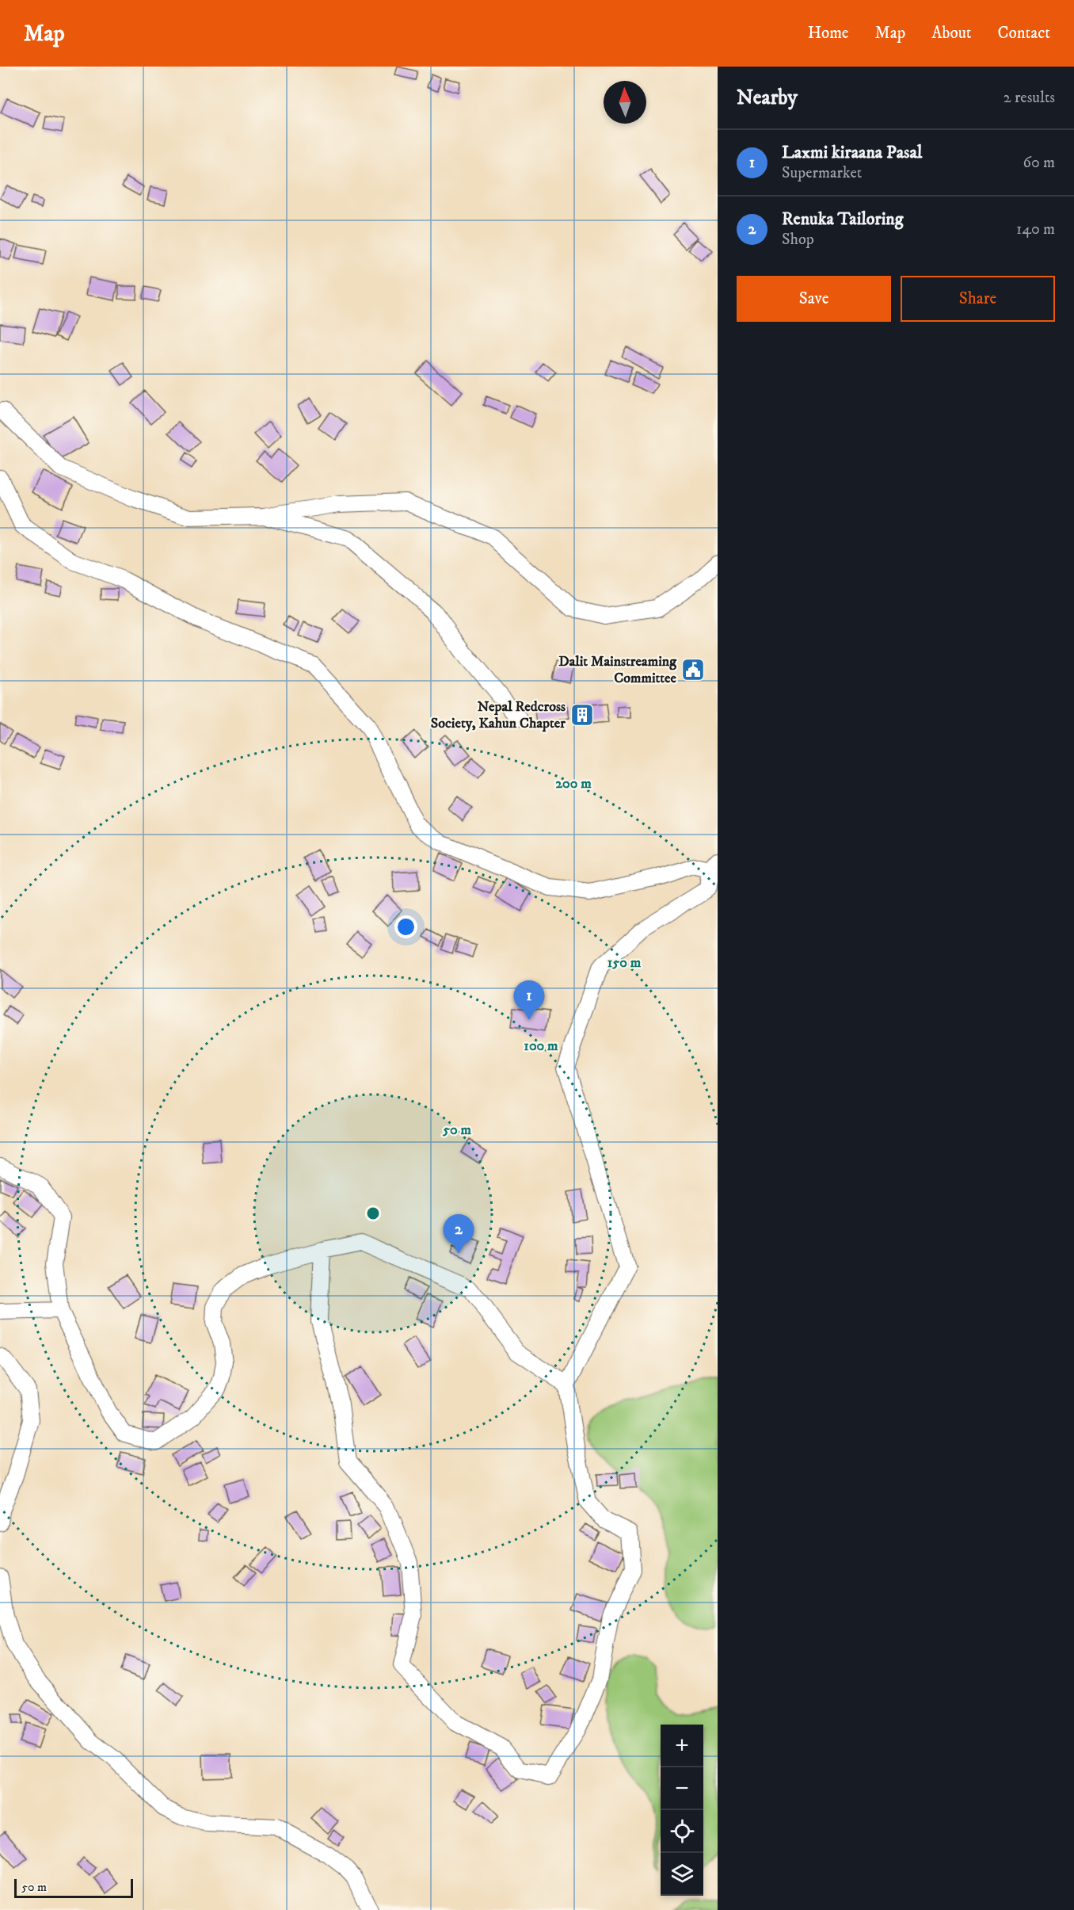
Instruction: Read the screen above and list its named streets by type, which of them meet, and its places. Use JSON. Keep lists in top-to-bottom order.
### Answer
{
  "places": {
    "public building": ["Dalit Mainstreaming Committee"],
    "building": ["Nepal Redcross Society, Kahun Chapter"]
  },
  "scale_bar": "50 m",
  "north": "top",
  "page": {
    "header": "Map",
    "nav": [
      "Home",
      "Map",
      "About",
      "Contact"
    ],
    "heading": ["Nearby", "2 results"],
    "list": [
      {
        "mark": "1",
        "name": "Laxmi kiraana Pasal",
        "note": "Supermarket",
        "value": "60 m"
      },
      {
        "mark": "2",
        "name": "Renuka Tailoring",
        "note": "Shop",
        "value": "140 m"
      }
    ],
    "buttons": ["Save", "Share"],
    "pins": ["1", "2"],
    "map_buttons": ["+", "−"],
    "scale": "50 m"
  },
  "rings": [
    "200 m",
    "150 m",
    "100 m",
    "50 m"
  ]
}
